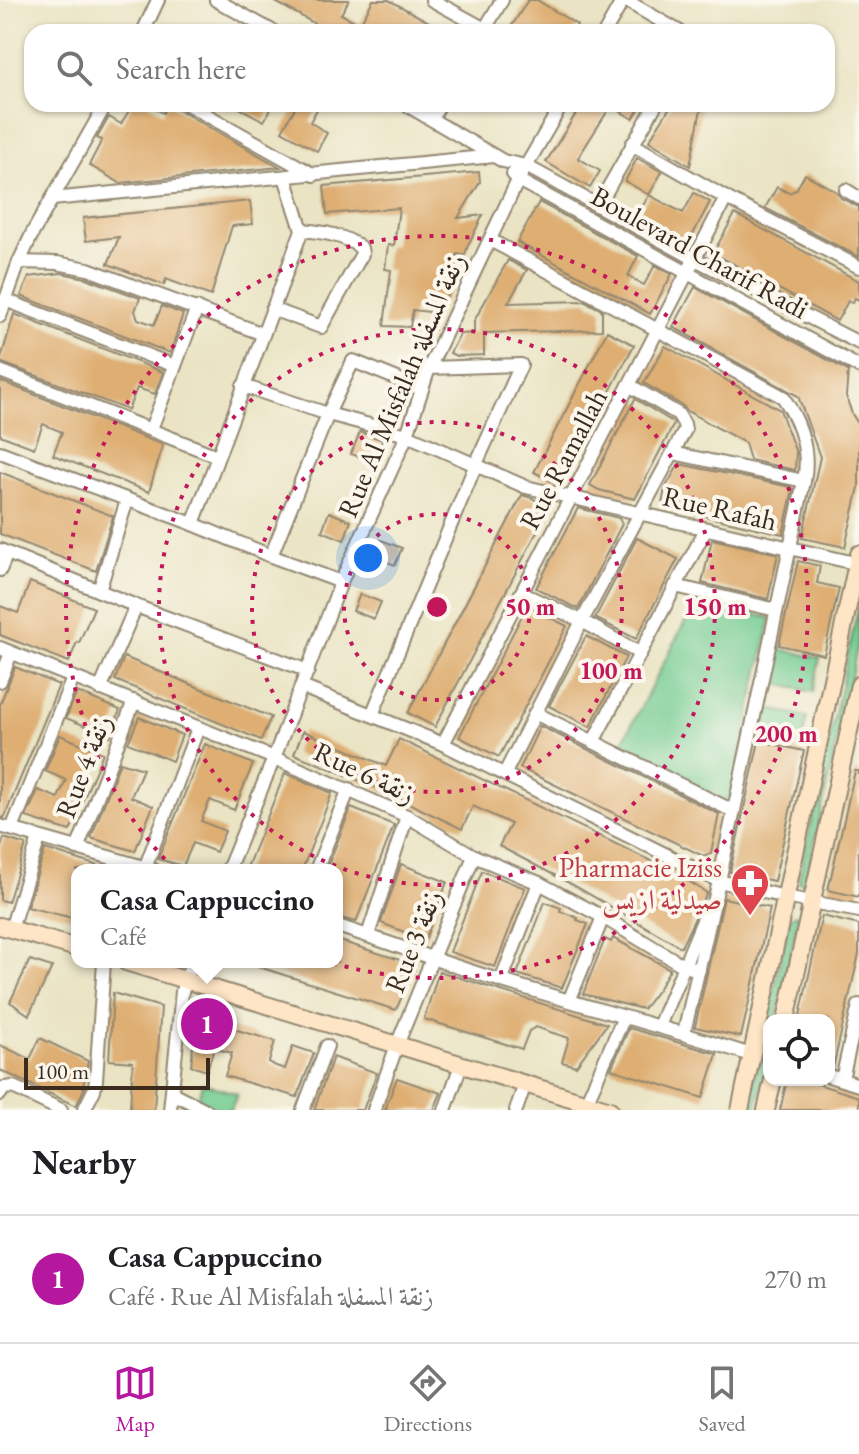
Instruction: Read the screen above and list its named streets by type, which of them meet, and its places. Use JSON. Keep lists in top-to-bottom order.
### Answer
{
  "streets": {
    "street": [
      "Boulevard Charif Radi",
      "Rue Al Misfalah زنقة المسفلة",
      "Rue Ramallah",
      "Rue Rafah",
      "Rue 4 زنقة",
      "Rue 6 زنقة",
      "Rue 3 زنقة"
    ]
  },
  "crossings": [
    ["Boulevard Charif Radi", "Rue Al Misfalah زنقة المسفلة"],
    ["Boulevard Charif Radi", "Rue Ramallah"],
    ["Rue Al Misfalah زنقة المسفلة", "Rue Rafah"],
    ["Rue Al Misfalah زنقة المسفلة", "Rue 6 زنقة"],
    ["Rue Ramallah", "Rue Rafah"],
    ["Rue 4 زنقة", "Rue 6 زنقة"],
    ["Rue 6 زنقة", "Rue 3 زنقة"]
  ],
  "places": {
    "pharmacy": ["Pharmacie Iziss صيدلية ازيس"]
  },
  "scale_bar": "100 m",
  "page": {
    "search": "Search here",
    "popup": ["Casa Cappuccino", "Café"],
    "pins": "1",
    "scale": "100 m",
    "heading": "Nearby",
    "list": [
      {
        "mark": "1",
        "name": "Casa Cappuccino",
        "note": "Café · Rue Al Misfalah زنقة المسفلة",
        "value": "270 m"
      }
    ],
    "nav": ["Map", "Directions", "Saved"]
  },
  "rings": [
    "50 m",
    "150 m",
    "100 m",
    "200 m"
  ]
}
